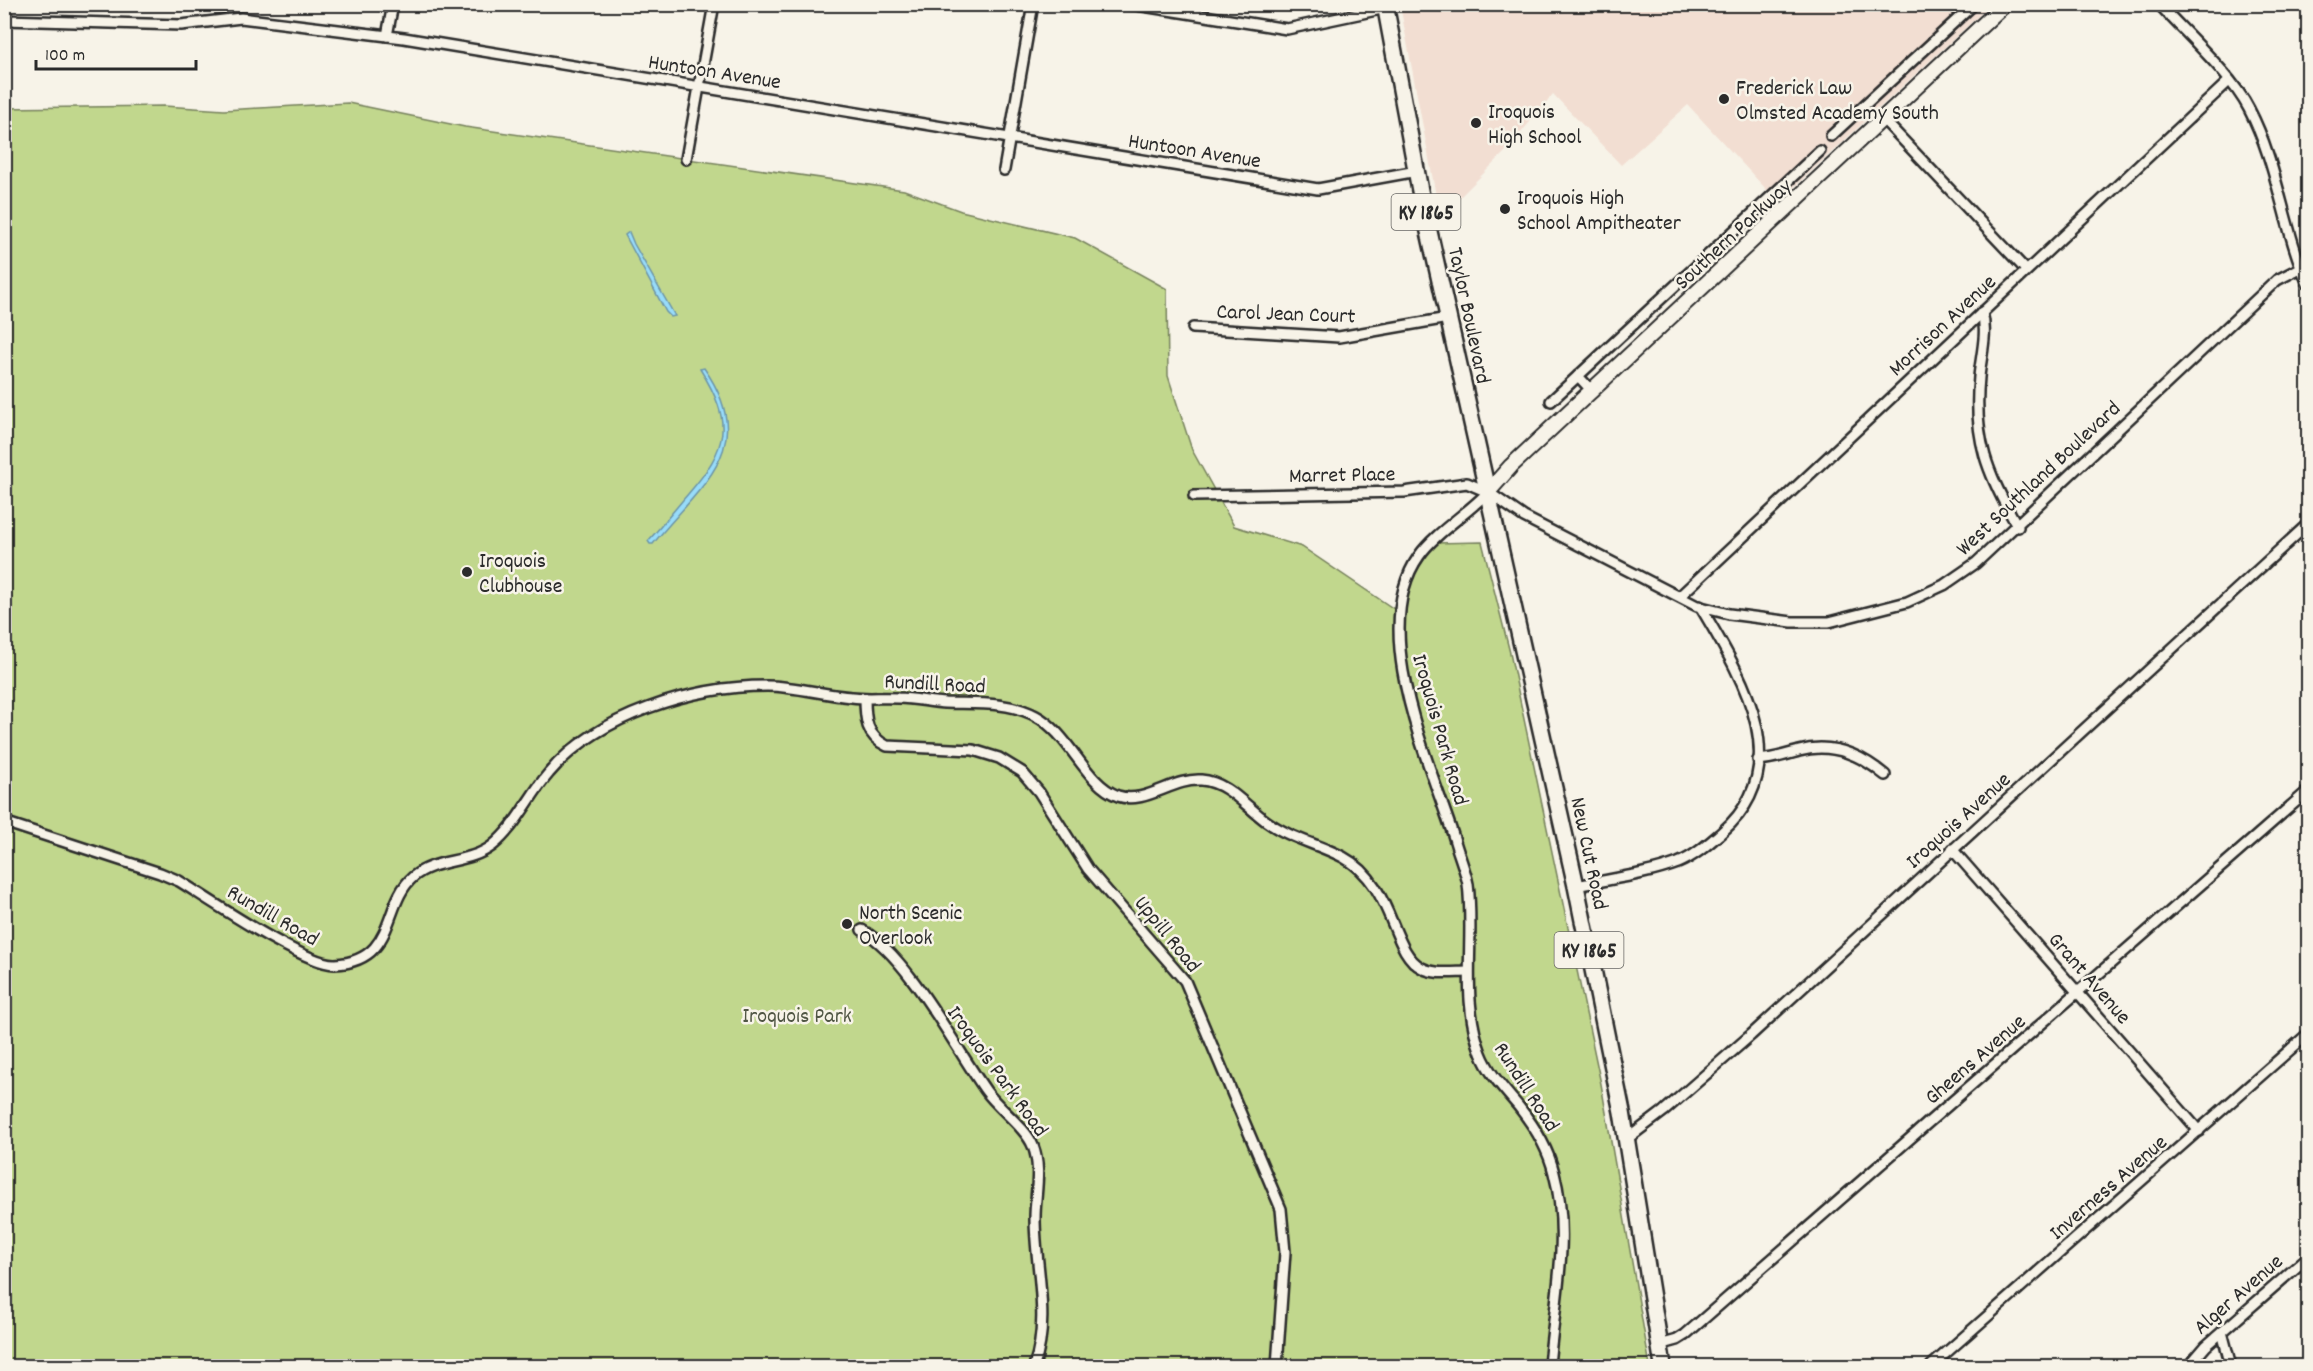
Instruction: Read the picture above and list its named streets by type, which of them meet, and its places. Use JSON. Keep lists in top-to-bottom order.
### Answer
{
  "streets": {
    "main road": [
      "KY 1865",
      "Southern Parkway",
      "Taylor Boulevard",
      "New Cut Road"
    ],
    "street": [
      "Huntoon Avenue",
      "Carol Jean Court",
      "Morrison Avenue",
      "Marret Place",
      "West Southland Boulevard",
      "Rundill Road",
      "Iroquois Park Road",
      "Iroquois Avenue",
      "Uppill Road",
      "Grant Avenue",
      "Gheens Avenue",
      "Inverness Avenue",
      "Alger Avenue"
    ]
  },
  "crossings": [
    ["Huntoon Avenue", "Taylor Boulevard"],
    ["Southern Parkway", "Taylor Boulevard"],
    ["Southern Parkway", "Marret Place"],
    ["Southern Parkway", "West Southland Boulevard"],
    ["Southern Parkway", "Iroquois Park Road"],
    ["Southern Parkway", "New Cut Road"],
    ["Carol Jean Court", "Taylor Boulevard"],
    ["Taylor Boulevard", "Marret Place"],
    ["Taylor Boulevard", "West Southland Boulevard"],
    ["Taylor Boulevard", "Iroquois Park Road"],
    ["Taylor Boulevard", "New Cut Road"],
    ["Morrison Avenue", "West Southland Boulevard"],
    ["Marret Place", "West Southland Boulevard"],
    ["Marret Place", "Iroquois Park Road"],
    ["Marret Place", "New Cut Road"],
    ["West Southland Boulevard", "Iroquois Park Road"],
    ["West Southland Boulevard", "New Cut Road"],
    ["Rundill Road", "Iroquois Park Road"],
    ["Rundill Road", "Uppill Road"],
    ["Iroquois Park Road", "New Cut Road"],
    ["Iroquois Avenue", "New Cut Road"],
    ["Iroquois Avenue", "Grant Avenue"],
    ["New Cut Road", "Gheens Avenue"],
    ["Grant Avenue", "Gheens Avenue"],
    ["Grant Avenue", "Inverness Avenue"]
  ],
  "parks": ["Iroquois Park"],
  "places": [
    "Frederick Law Olmsted Academy South",
    "Iroquois High School",
    "Iroquois High School Ampitheater",
    "Iroquois Clubhouse",
    "North Scenic Overlook"
  ],
  "scale_bar": "100 m"
}
